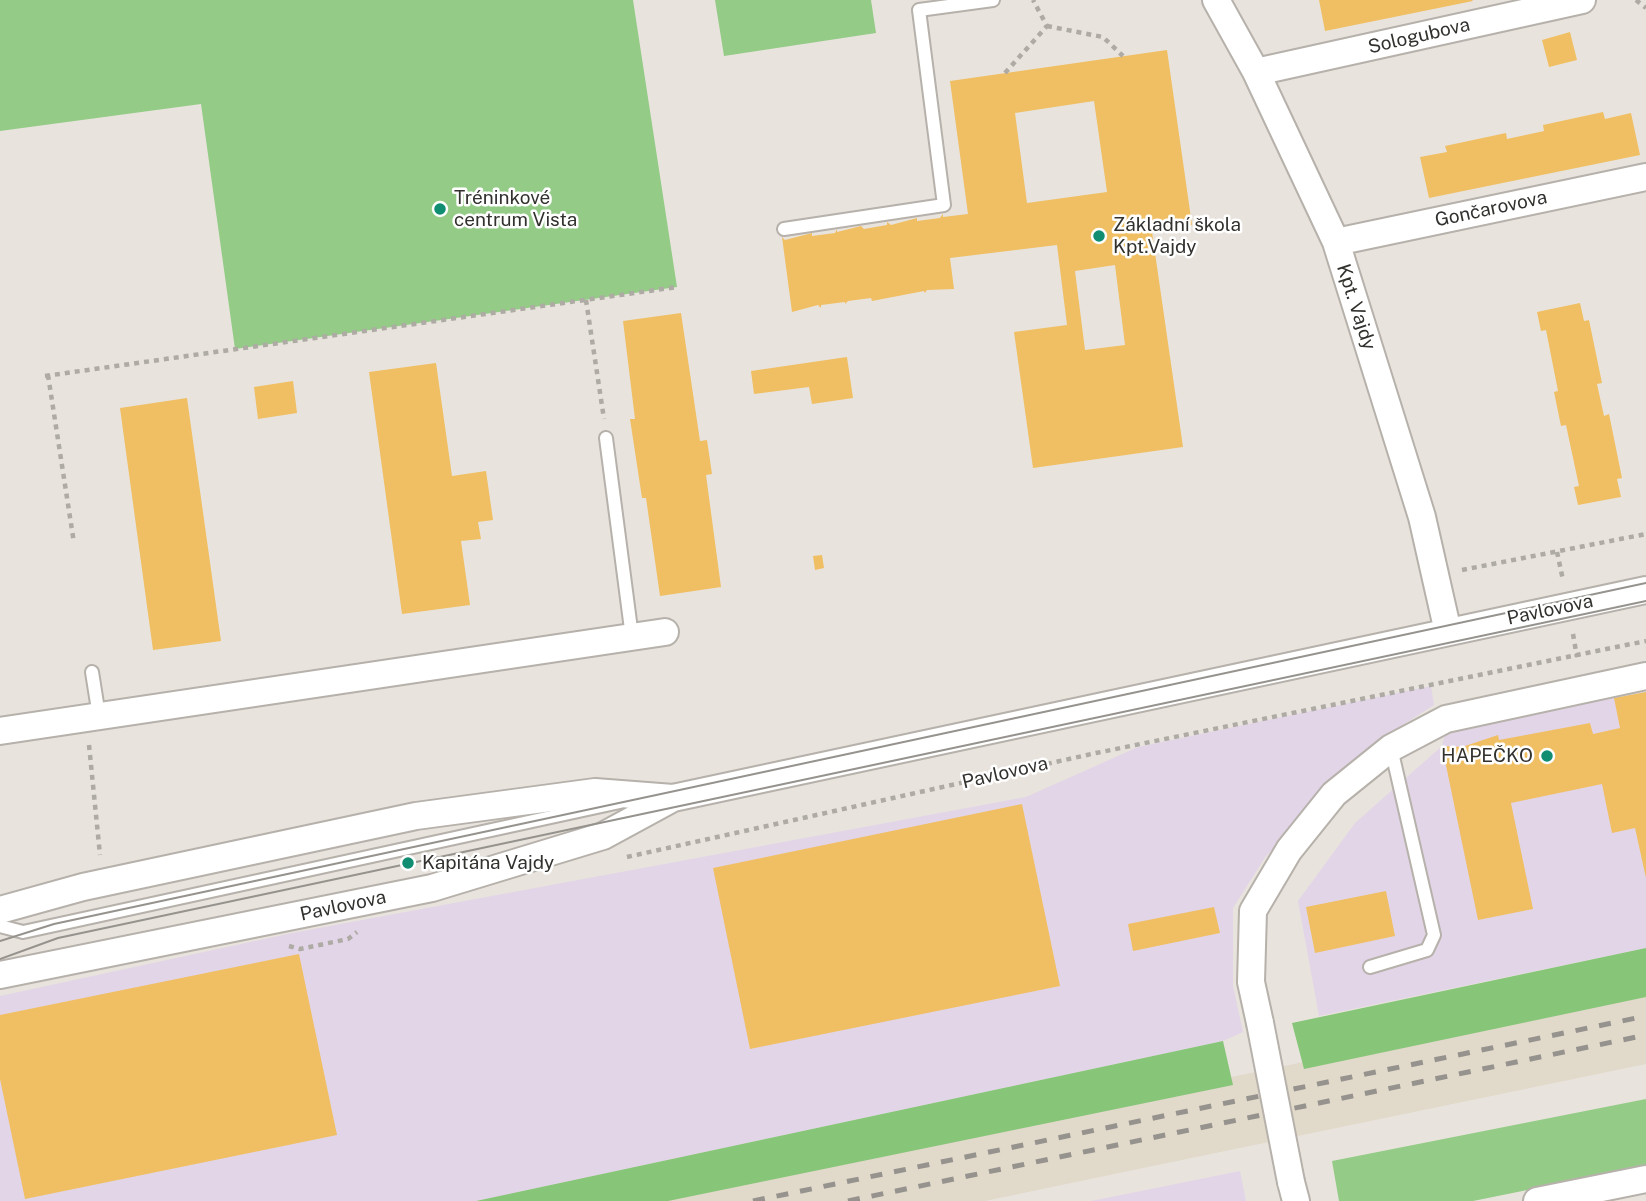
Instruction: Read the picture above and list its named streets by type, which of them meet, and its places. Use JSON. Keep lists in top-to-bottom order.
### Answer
{
  "streets": {
    "street": [
      "Sologubova",
      "Gončarovova",
      "Kpt. Vajdy",
      "Pavlovova"
    ]
  },
  "crossings": [
    ["Sologubova", "Kpt. Vajdy"],
    ["Gončarovova", "Kpt. Vajdy"],
    ["Kpt. Vajdy", "Pavlovova"]
  ],
  "places": [
    "Tréninkové centrum Vista",
    "Základní škola Kpt.Vajdy",
    "HAPEČKO",
    "Kapitána Vajdy"
  ]
}
